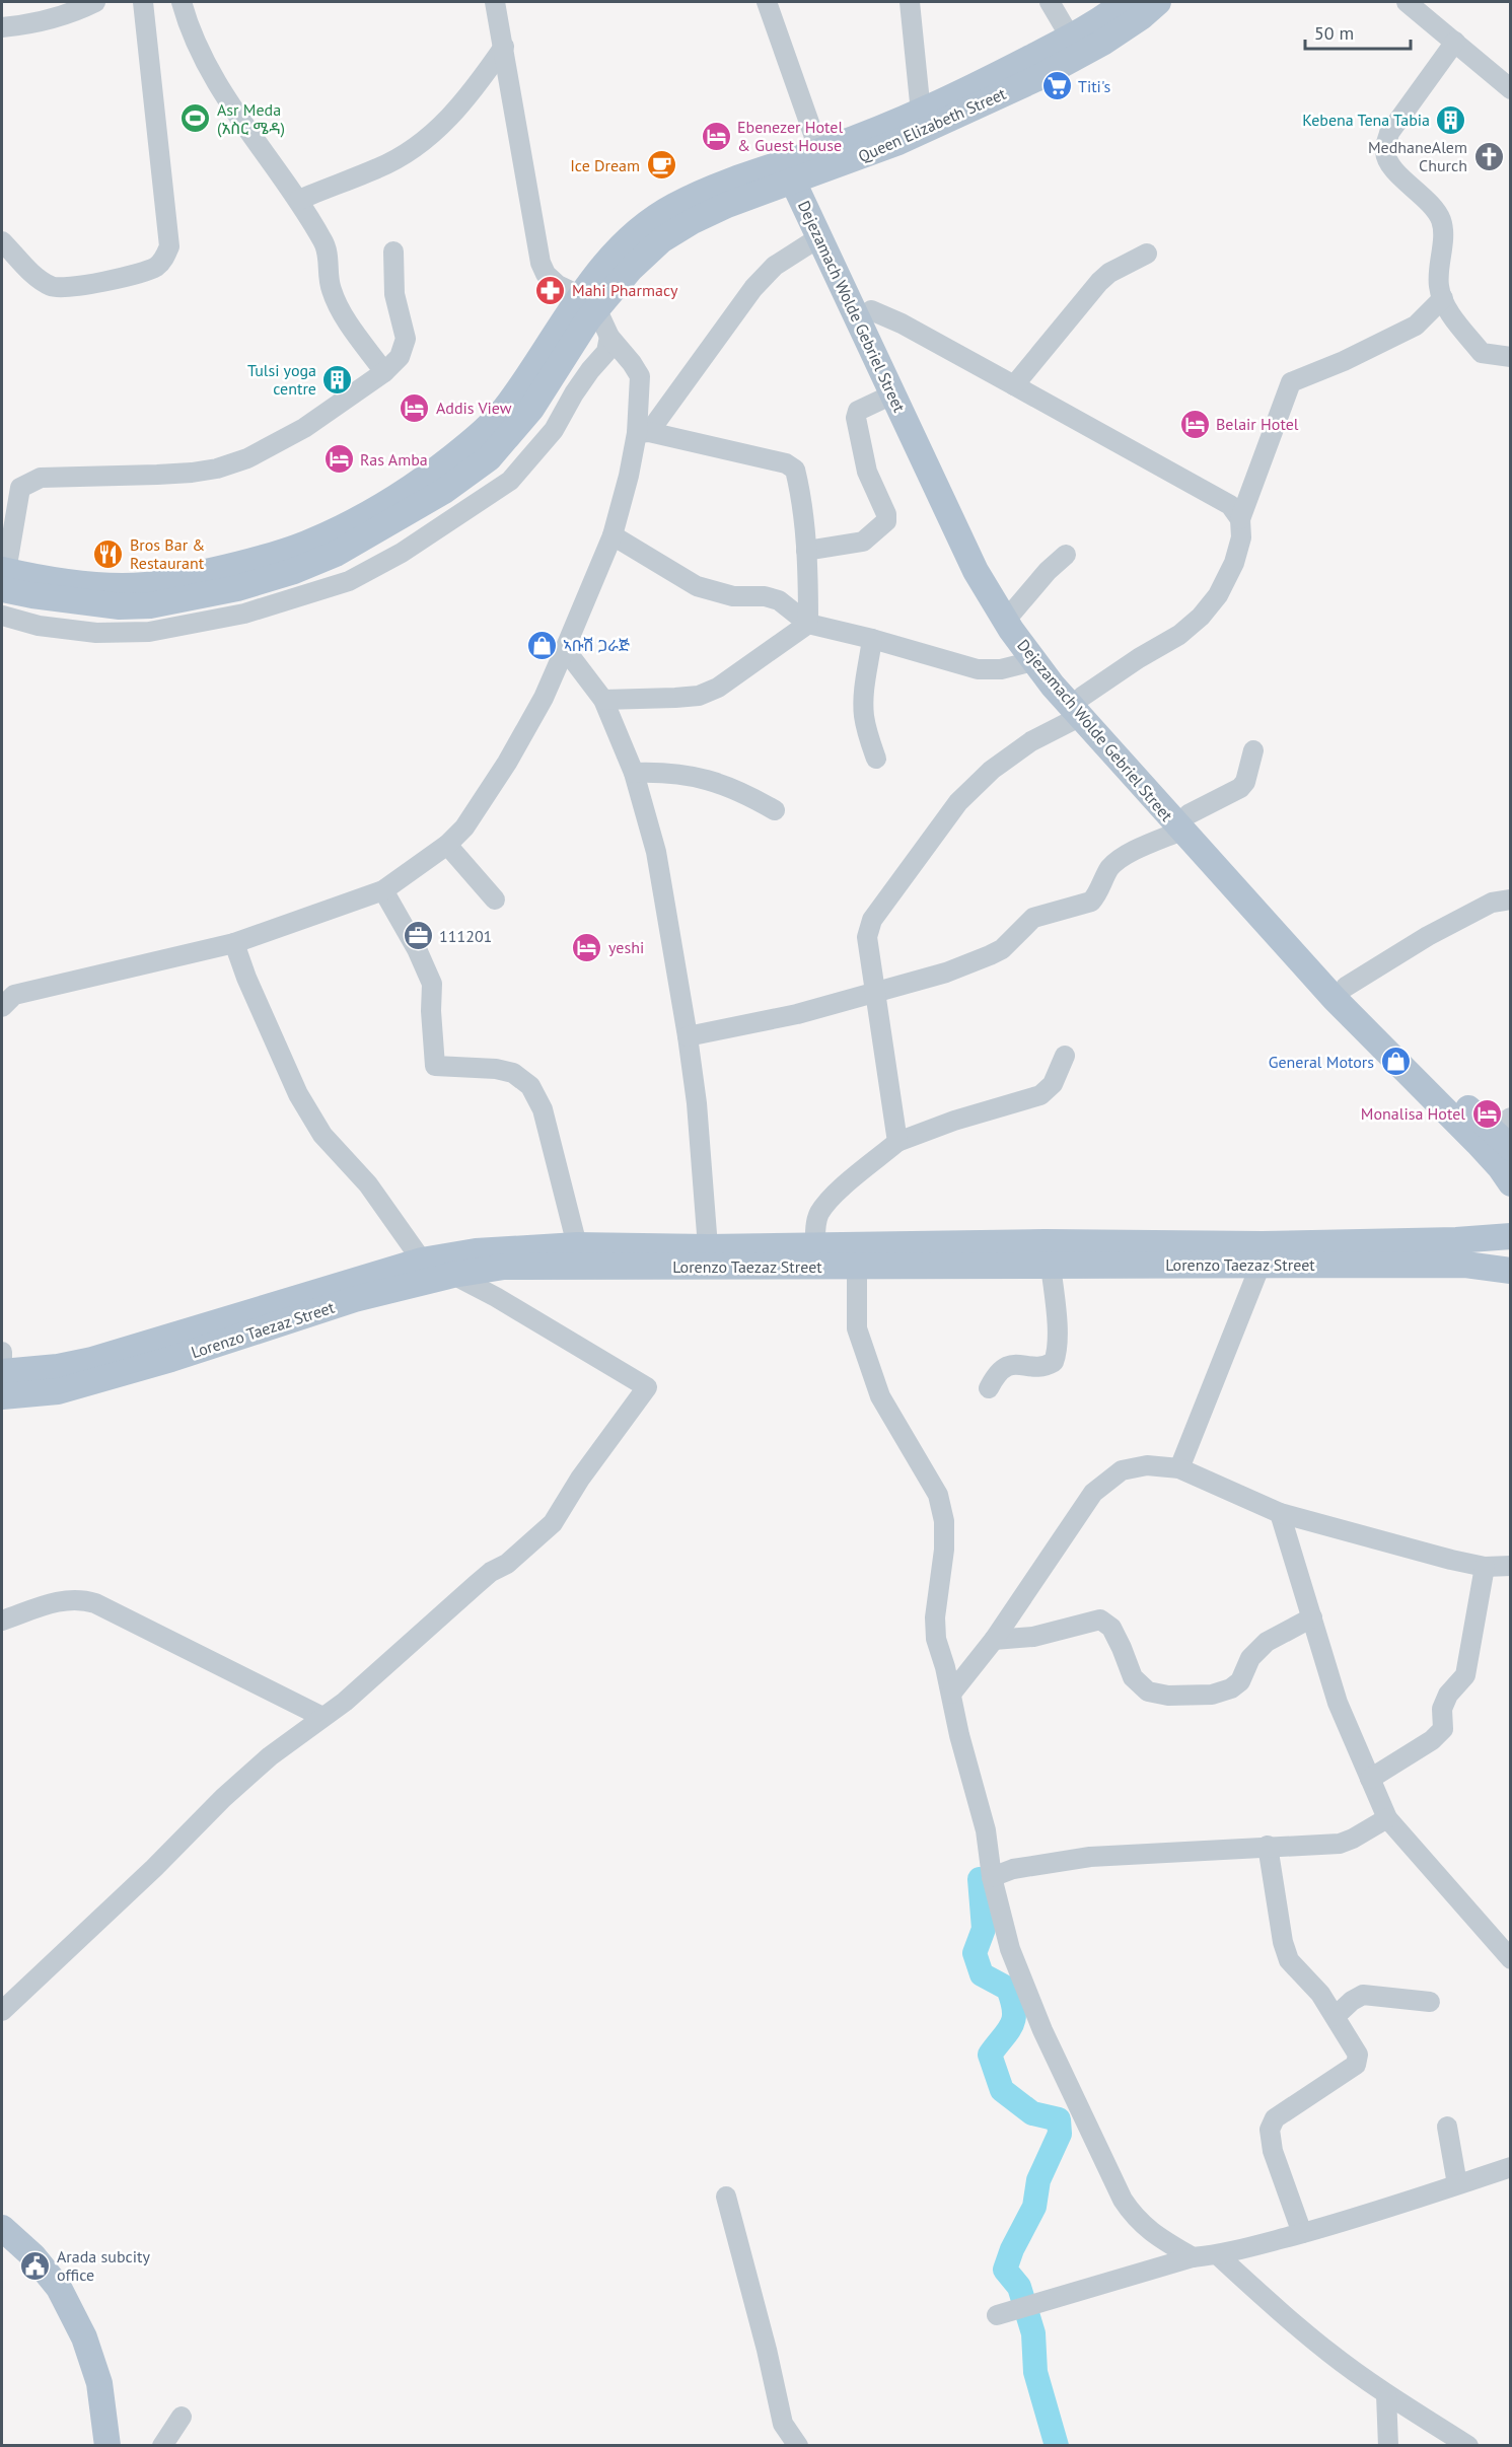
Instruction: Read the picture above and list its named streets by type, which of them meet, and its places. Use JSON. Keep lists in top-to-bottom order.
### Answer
{
  "streets": {
    "main road": ["Queen Elizabeth Street", "Dejezamach Wolde Gebriel Street", "Lorenzo Taezaz Street"]
  },
  "crossings": [
    ["Queen Elizabeth Street", "Dejezamach Wolde Gebriel Street"]
  ],
  "places": {
    "supermarket": ["Titi's"],
    "sports": ["Asr Meda (አስር ሜዳ)"],
    "building": ["Kebena Tena Tabia", "Tulsi yoga centre"],
    "hotel": [
      "Ebenezer Hotel & Guest House",
      "Addis View",
      "Belair Hotel",
      "Ras Amba",
      "yeshi",
      "Monalisa Hotel"
    ],
    "church": ["MedhaneAlem Church"],
    "cafe": ["Ice Dream"],
    "pharmacy": ["Mahi Pharmacy"],
    "restaurant": ["Bros Bar & Restaurant"],
    "shop": ["ኣቡሽ ጋራጅ", "General Motors"],
    "office": ["111201"],
    "public building": ["Arada subcity office"]
  },
  "scale_bar": "50 m"
}
